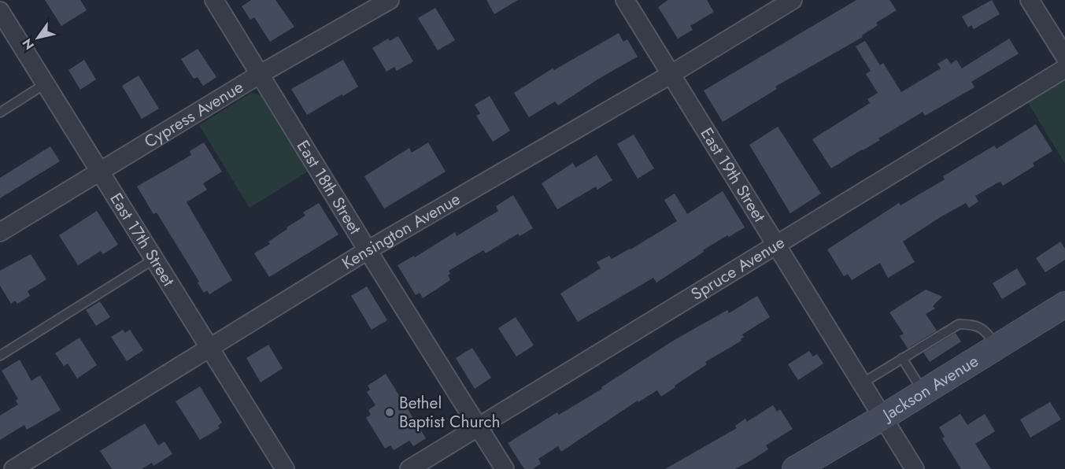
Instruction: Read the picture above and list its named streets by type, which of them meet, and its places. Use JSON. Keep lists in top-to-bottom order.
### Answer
{
  "streets": {
    "street": [
      "Cypress Avenue",
      "East 19th Street",
      "East 18th Street",
      "Kensington Avenue",
      "East 17th Street",
      "Spruce Avenue",
      "Jackson Avenue"
    ]
  },
  "crossings": [
    ["Cypress Avenue", "East 18th Street"],
    ["Cypress Avenue", "East 17th Street"],
    ["East 19th Street", "Kensington Avenue"],
    ["East 19th Street", "Spruce Avenue"],
    ["East 19th Street", "Jackson Avenue"],
    ["East 18th Street", "Kensington Avenue"],
    ["East 18th Street", "Spruce Avenue"],
    ["Kensington Avenue", "East 17th Street"]
  ],
  "places": ["Bethel Baptist Church"],
  "north": "bottom left"
}
